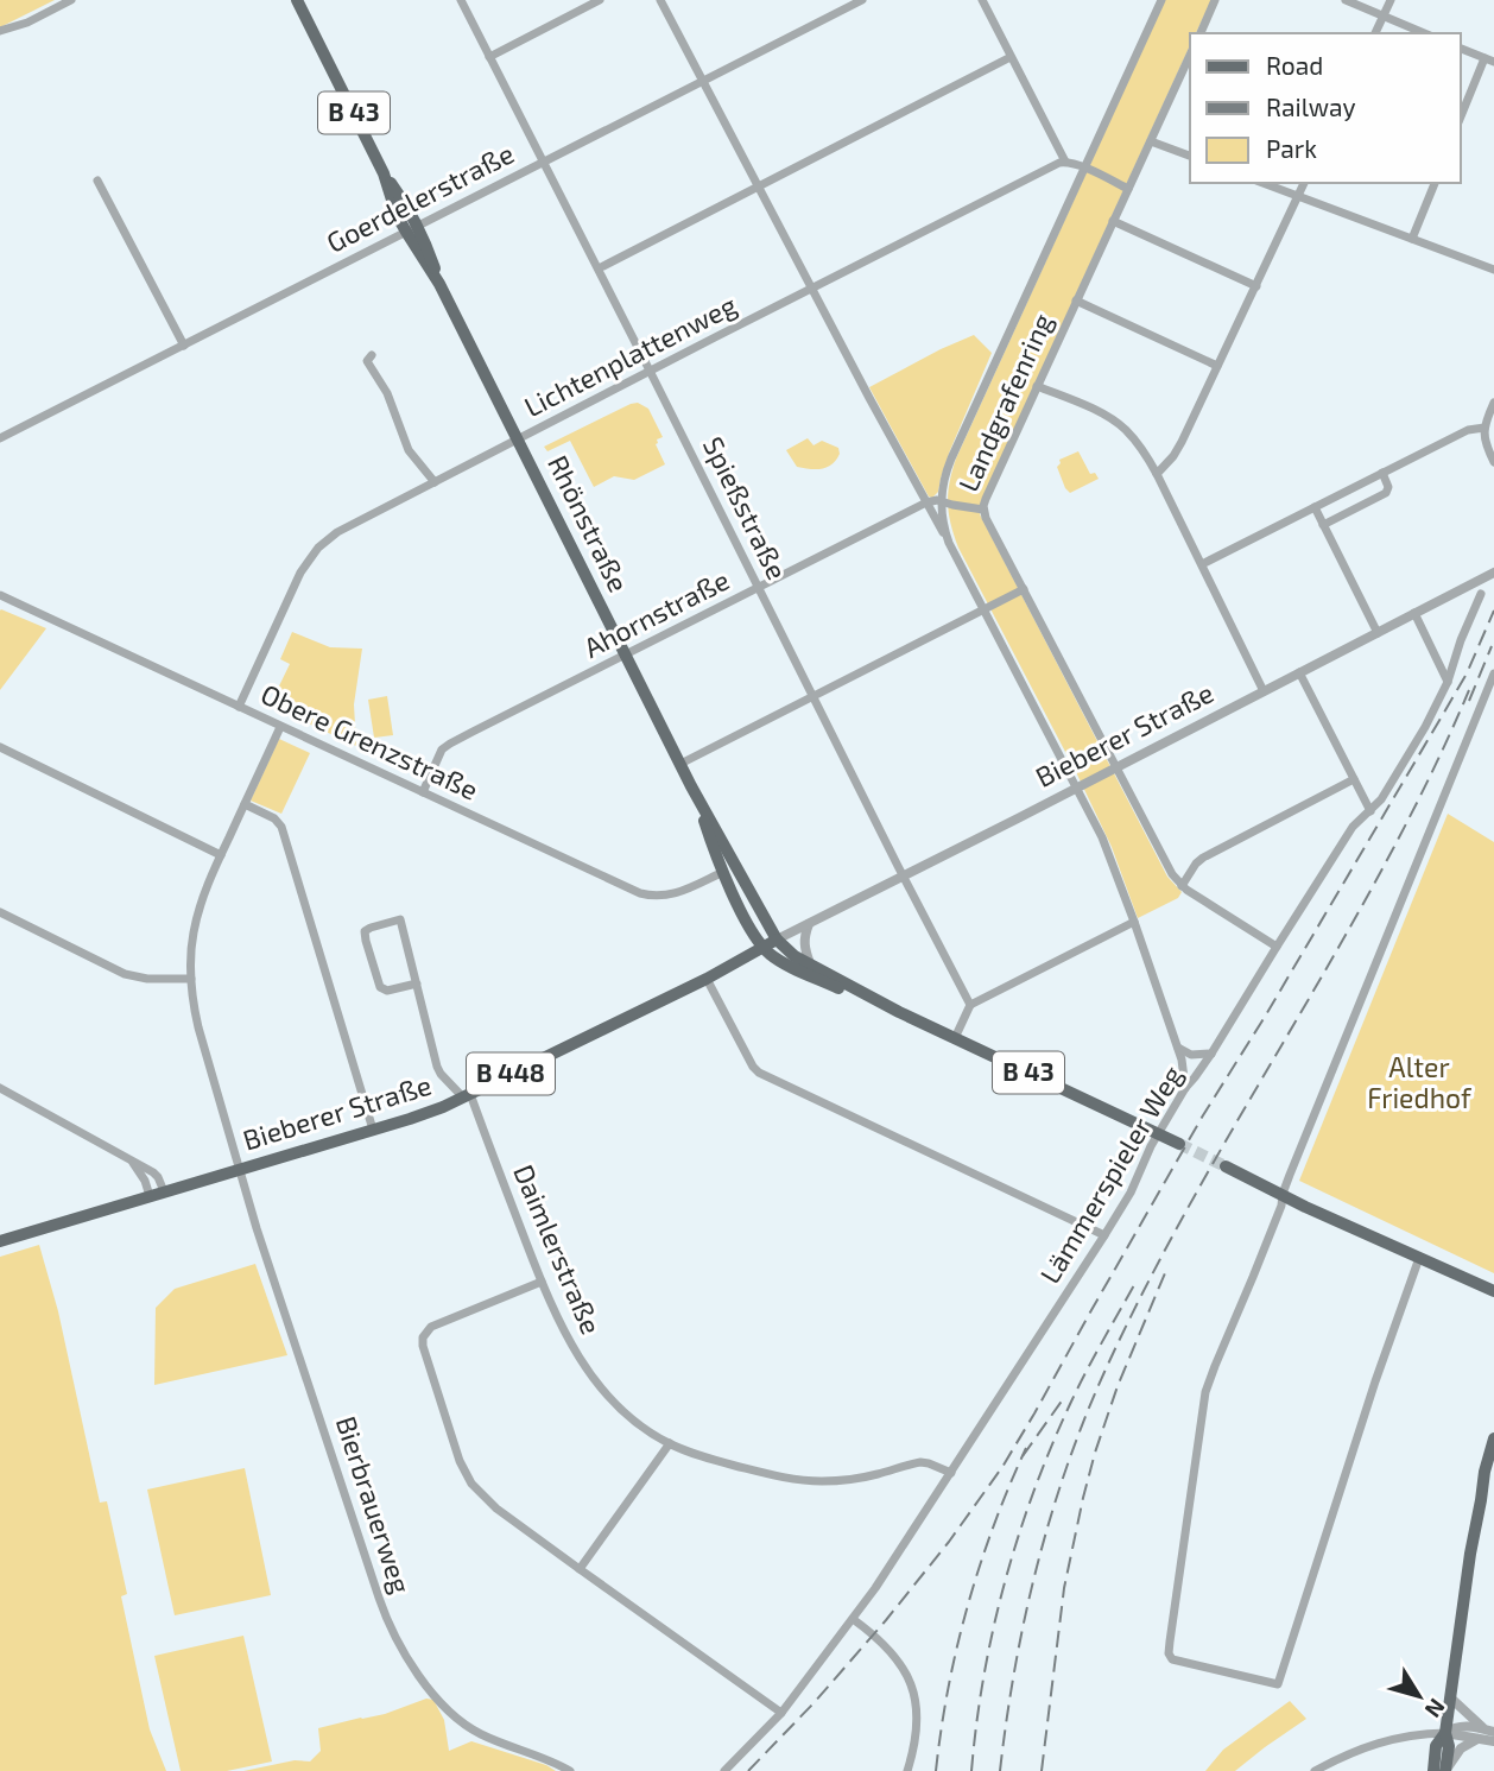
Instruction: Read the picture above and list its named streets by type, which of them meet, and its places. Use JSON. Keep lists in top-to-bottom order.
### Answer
{
  "streets": {
    "main road": [
      "B 43",
      "Rhönstraße",
      "Bieberer Straße",
      "B 448"
    ],
    "street": [
      "Goerdelerstraße",
      "Lichtenplattenweg",
      "Landgrafenring",
      "Spießstraße",
      "Ahornstraße",
      "Obere Grenzstraße",
      "Lämmerspieler Weg",
      "Daimlerstraße",
      "Bierbrauerweg"
    ]
  },
  "crossings": [
    ["B 43", "Rhönstraße"],
    ["B 43", "Bieberer Straße"],
    ["B 43", "B 448"],
    ["B 43", "Lämmerspieler Weg"],
    ["Goerdelerstraße", "Landgrafenring"],
    ["Goerdelerstraße", "Spießstraße"],
    ["Goerdelerstraße", "Rhönstraße"],
    ["Lichtenplattenweg", "Landgrafenring"],
    ["Lichtenplattenweg", "Spießstraße"],
    ["Lichtenplattenweg", "Rhönstraße"],
    ["Lichtenplattenweg", "Obere Grenzstraße"],
    ["Landgrafenring", "Ahornstraße"],
    ["Landgrafenring", "Bieberer Straße"],
    ["Landgrafenring", "Lämmerspieler Weg"],
    ["Spießstraße", "Ahornstraße"],
    ["Spießstraße", "Bieberer Straße"],
    ["Rhönstraße", "Ahornstraße"],
    ["Rhönstraße", "Bieberer Straße"],
    ["Rhönstraße", "Obere Grenzstraße"],
    ["Rhönstraße", "B 448"],
    ["Ahornstraße", "Obere Grenzstraße"],
    ["Bieberer Straße", "B 448"],
    ["Bieberer Straße", "Daimlerstraße"],
    ["Bieberer Straße", "Bierbrauerweg"],
    ["Obere Grenzstraße", "Bierbrauerweg"],
    ["Lämmerspieler Weg", "Daimlerstraße"]
  ],
  "parks": ["Alter Friedhof"],
  "legend": ["Road", "Railway", "Park"],
  "north": "bottom right"
}
